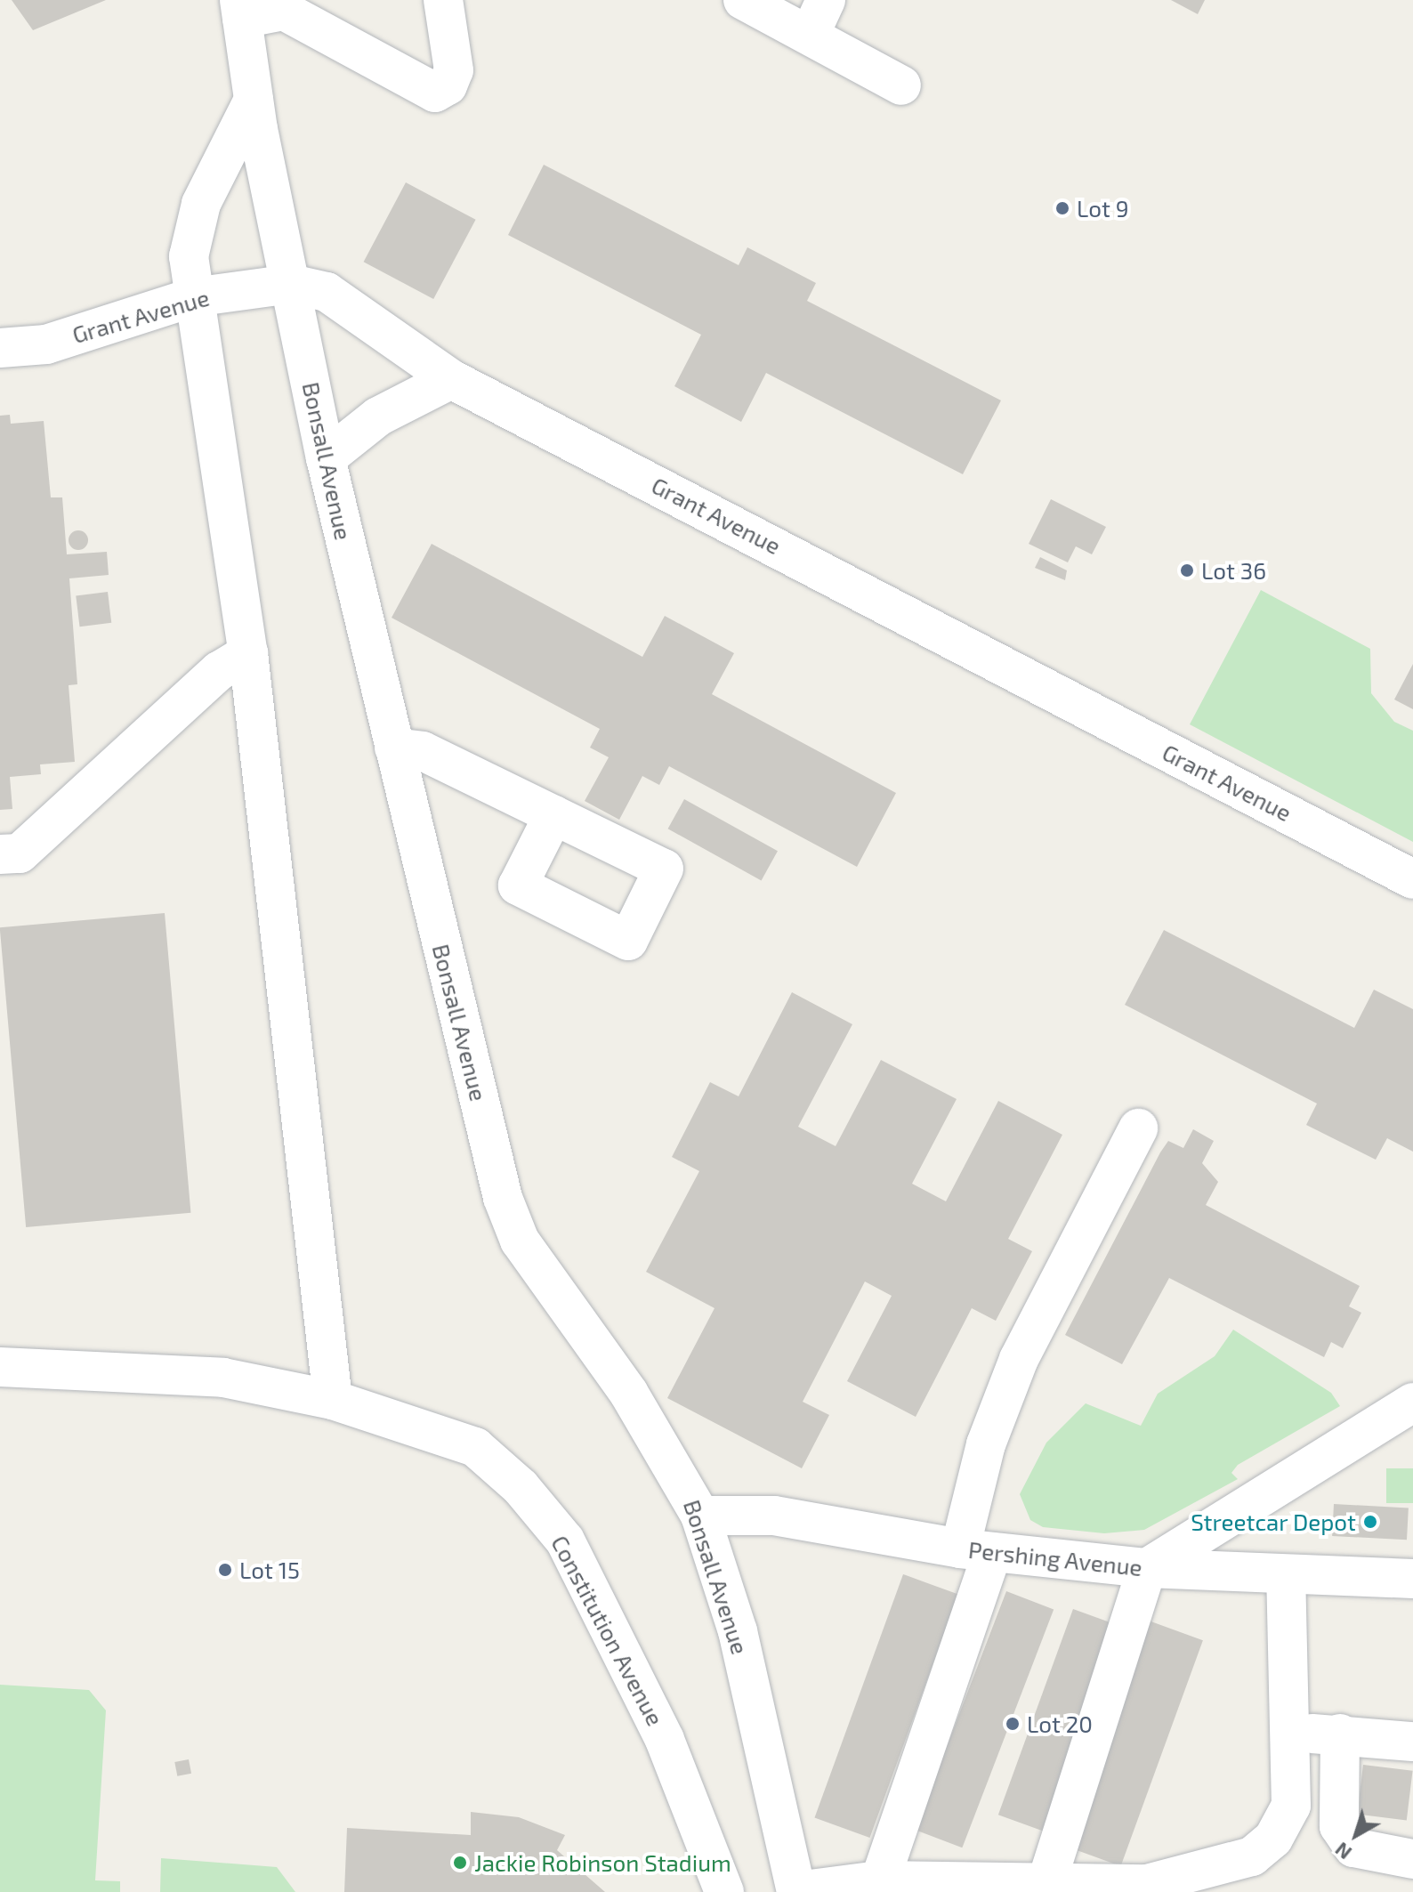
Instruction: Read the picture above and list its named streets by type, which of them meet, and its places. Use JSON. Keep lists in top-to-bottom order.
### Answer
{
  "streets": {
    "street": [
      "Grant Avenue",
      "Bonsall Avenue",
      "Pershing Avenue",
      "Constitution Avenue"
    ]
  },
  "crossings": [
    ["Grant Avenue", "Bonsall Avenue"],
    ["Bonsall Avenue", "Pershing Avenue"]
  ],
  "places": [
    "Lot 9",
    "Lot 36",
    "Streetcar Depot",
    "Lot 15",
    "Lot 20",
    "Jackie Robinson Stadium"
  ],
  "north": "bottom left"
}
